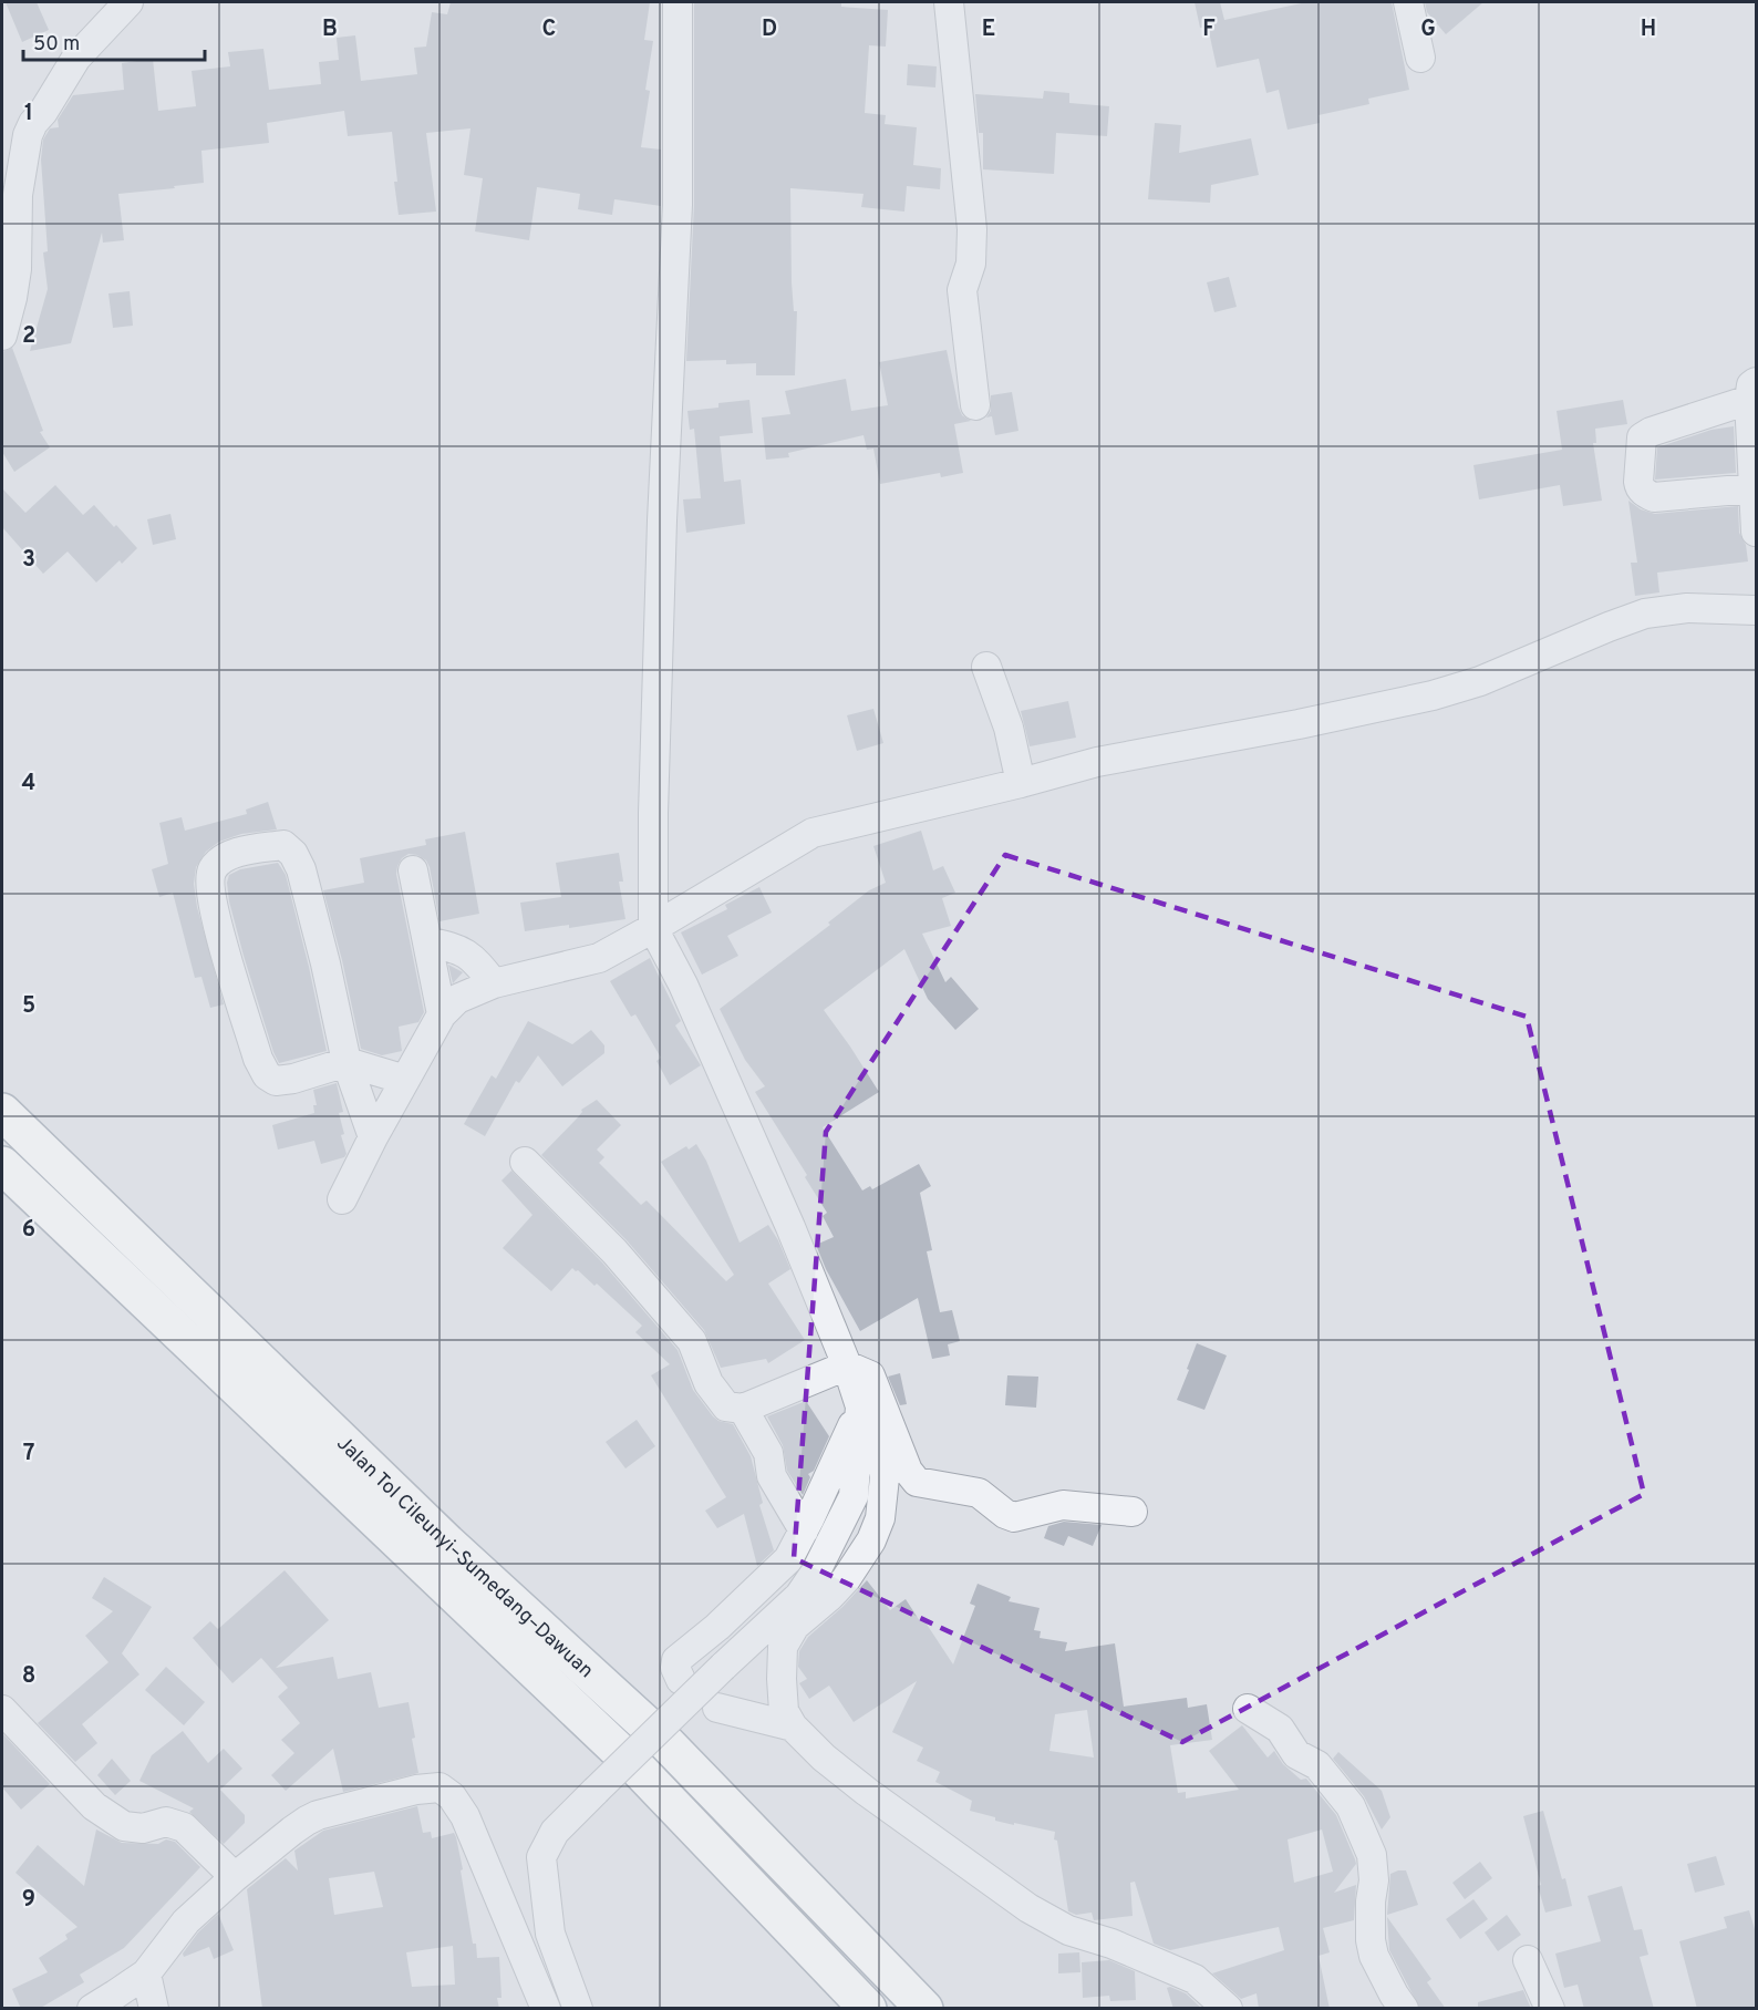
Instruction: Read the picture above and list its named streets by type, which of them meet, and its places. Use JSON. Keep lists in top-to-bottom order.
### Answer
{
  "streets": {
    "highway": ["Jalan Tol Cileunyi–Sumedang–Dawuan"]
  },
  "scale_bar": "50 m",
  "grid": {
    "columns": [
      "B",
      "C",
      "D",
      "E",
      "F",
      "G",
      "H"
    ],
    "rows": [
      "1",
      "2",
      "3",
      "4",
      "5",
      "6",
      "7",
      "8",
      "9"
    ]
  }
}
